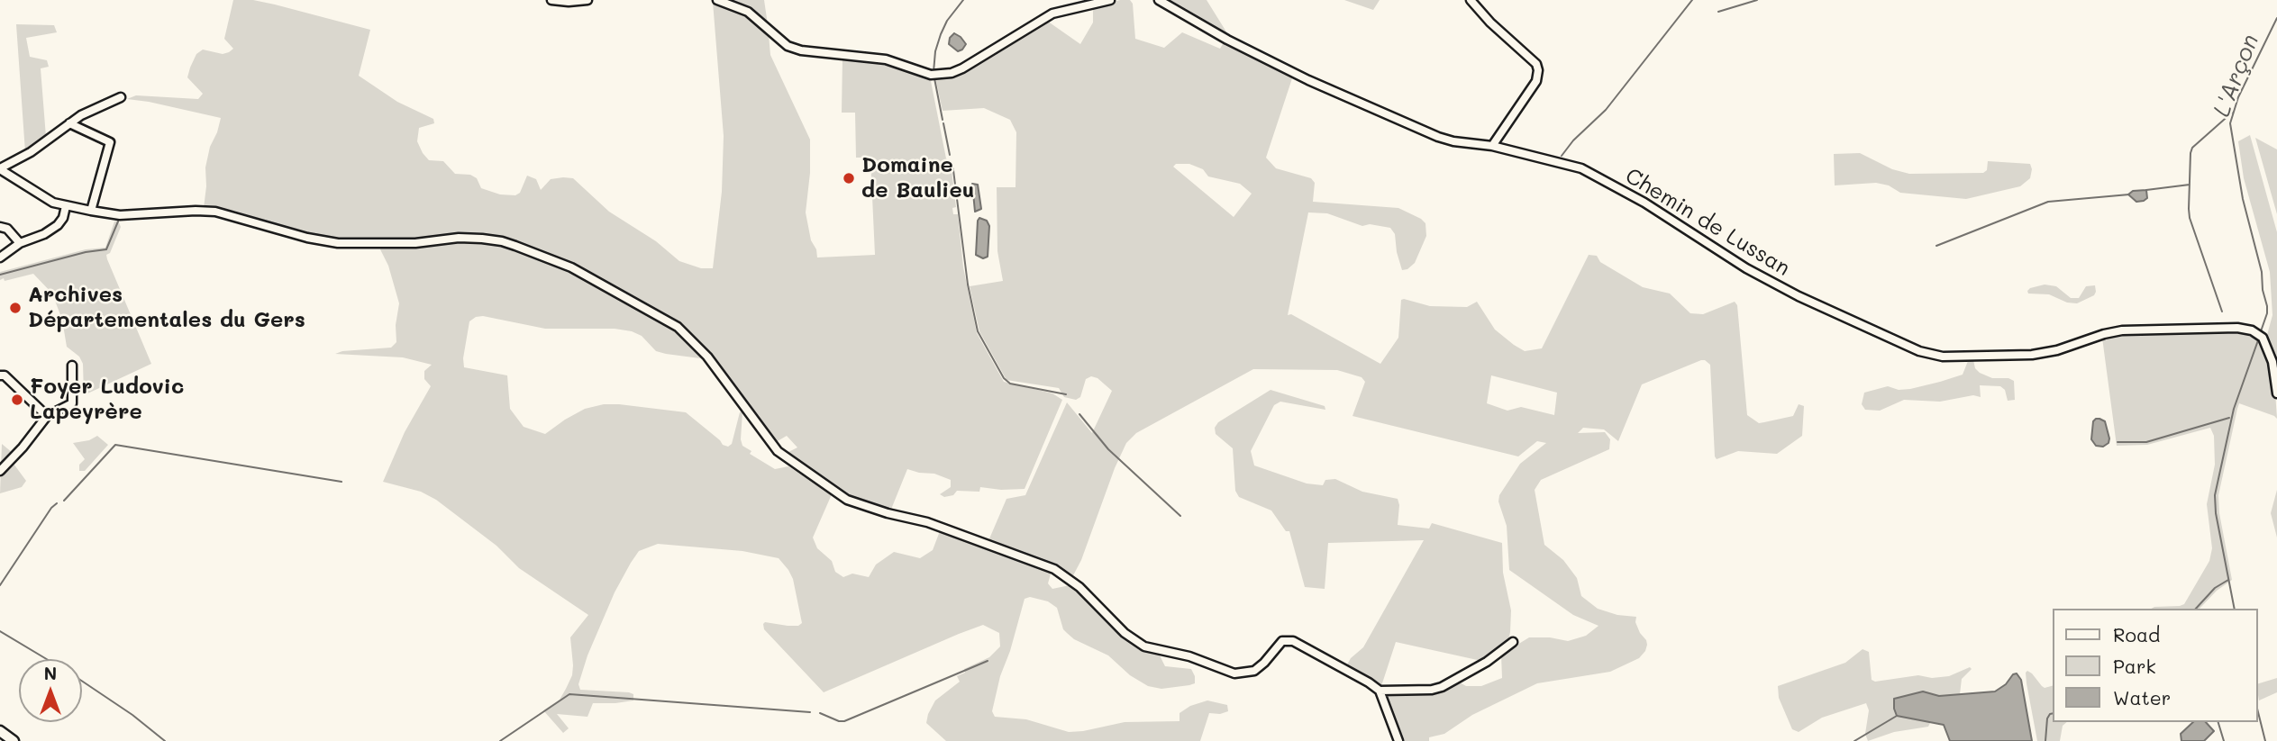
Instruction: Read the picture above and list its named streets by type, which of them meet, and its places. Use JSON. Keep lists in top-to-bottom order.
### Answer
{
  "streets": {
    "street": ["Chemin de Lussan"]
  },
  "water": ["L'Arçon"],
  "places": ["Domaine de Baulieu", "Archives Départementales du Gers", "Foyer Ludovic Lapeyrère"],
  "legend": ["Road", "Park", "Water"],
  "north": "top"
}
